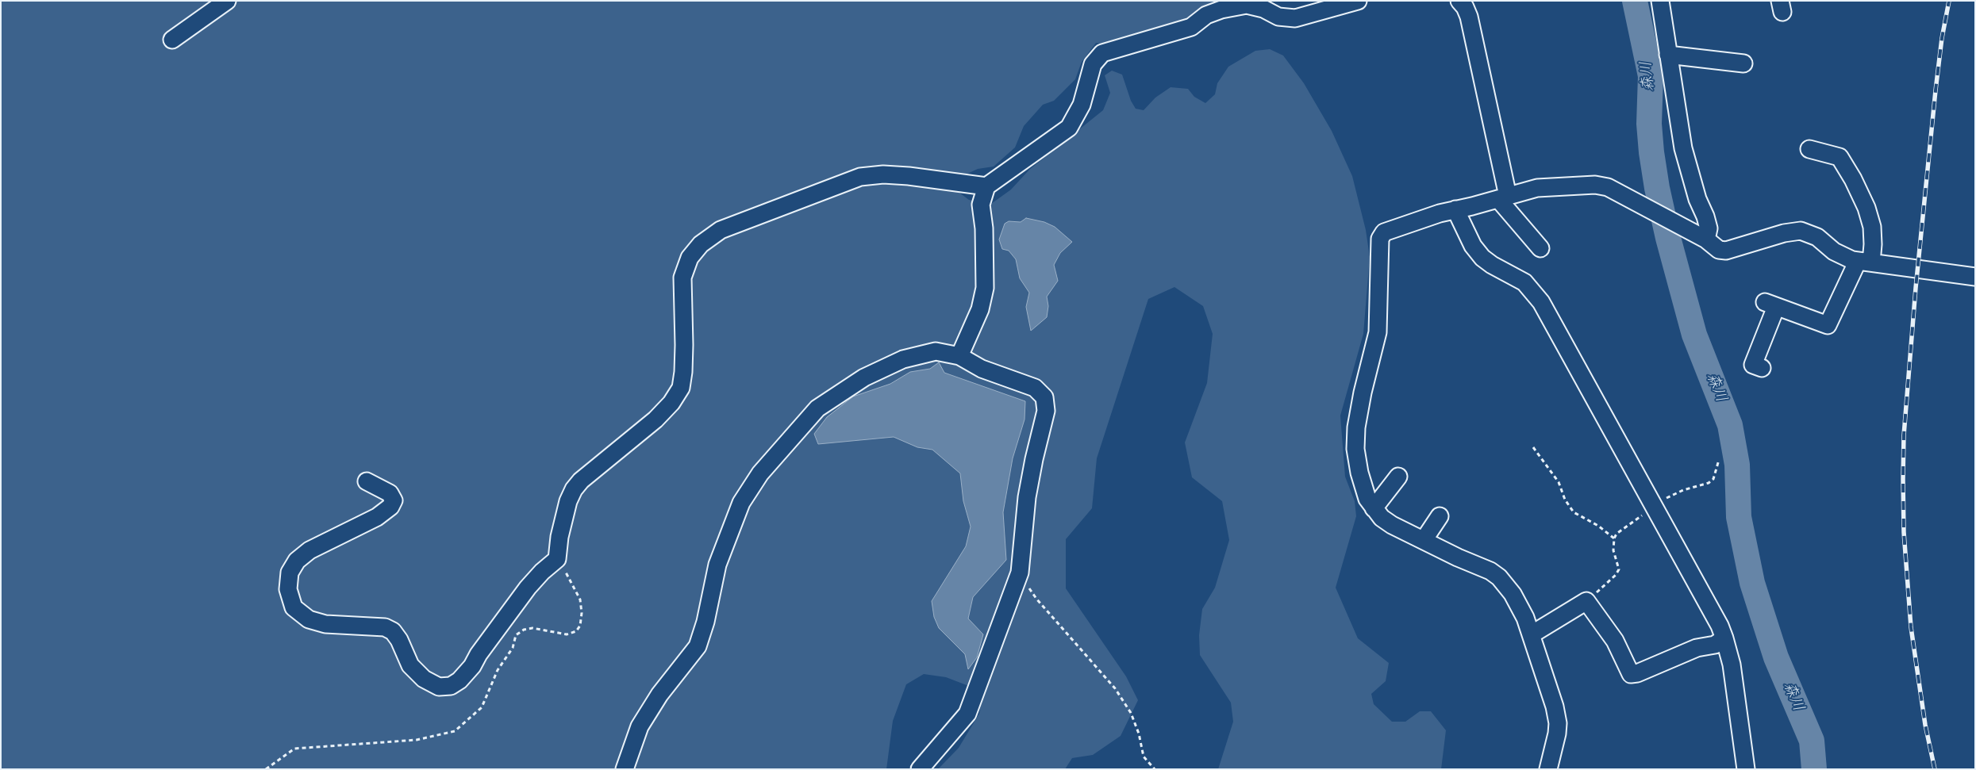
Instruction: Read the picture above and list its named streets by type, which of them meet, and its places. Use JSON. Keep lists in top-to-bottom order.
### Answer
{
  "water": ["森川"]
}
